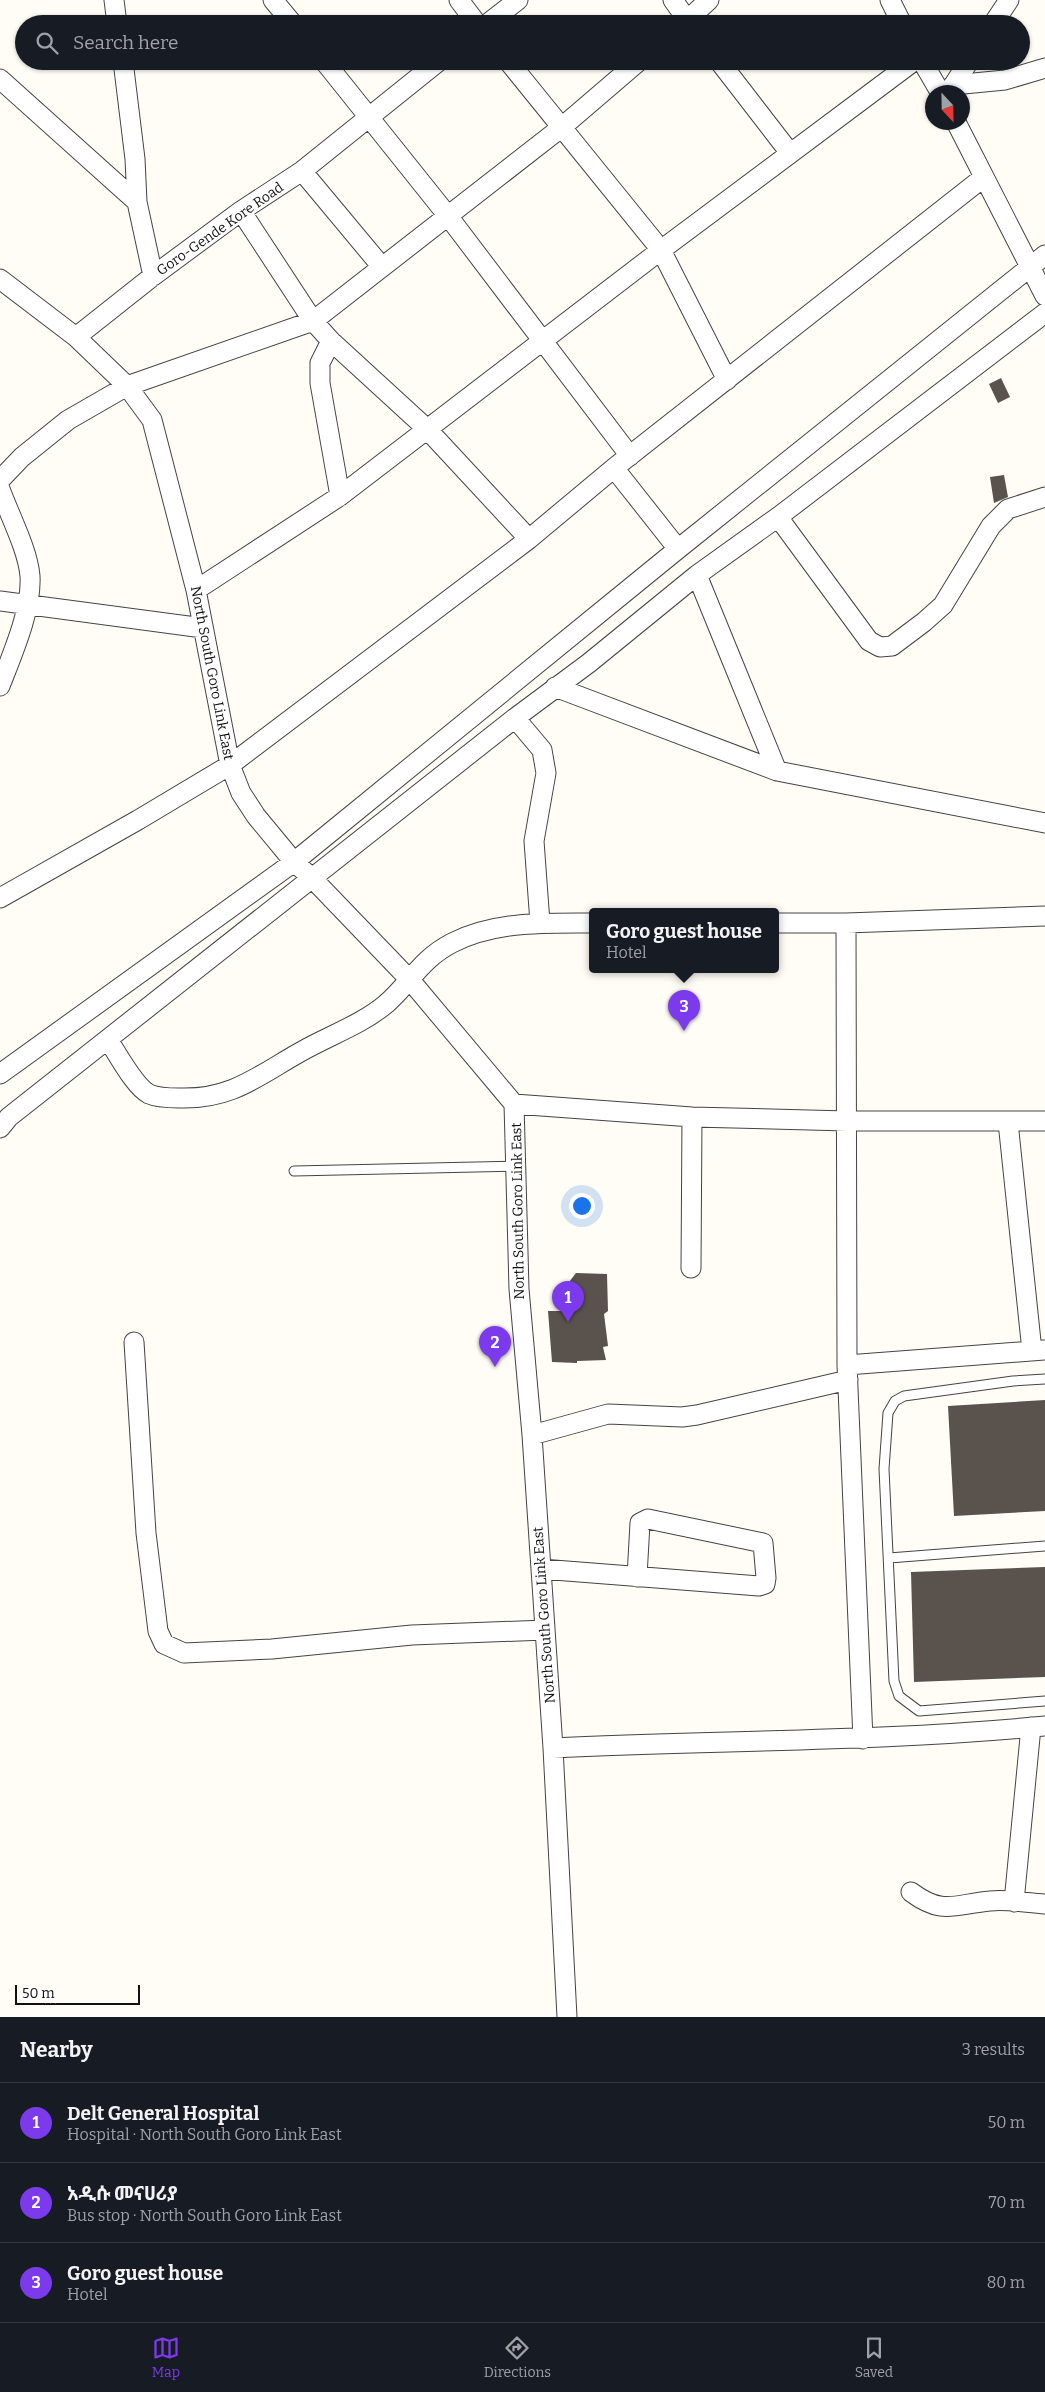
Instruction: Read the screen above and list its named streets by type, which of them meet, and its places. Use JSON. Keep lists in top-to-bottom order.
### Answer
{
  "streets": {
    "street": ["Goro-Gende Kore Road", "North South Goro Link East"]
  },
  "crossings": [
    ["Goro-Gende Kore Road", "North South Goro Link East"]
  ],
  "scale_bar": "50 m",
  "north": "bottom",
  "page": {
    "search": "Search here",
    "popup": ["Goro guest house", "Hotel"],
    "pins": ["3", "1", "2"],
    "scale": "50 m",
    "heading": ["Nearby", "3 results"],
    "list": [
      {
        "mark": "1",
        "name": "Delt General Hospital",
        "note": "Hospital · North South Goro Link East",
        "value": "50 m"
      },
      {
        "mark": "2",
        "name": "አዲሱ መናሀሪያ",
        "note": "Bus stop · North South Goro Link East",
        "value": "70 m"
      },
      {
        "mark": "3",
        "name": "Goro guest house",
        "note": "Hotel",
        "value": "80 m"
      }
    ],
    "nav": ["Map", "Directions", "Saved"]
  }
}
